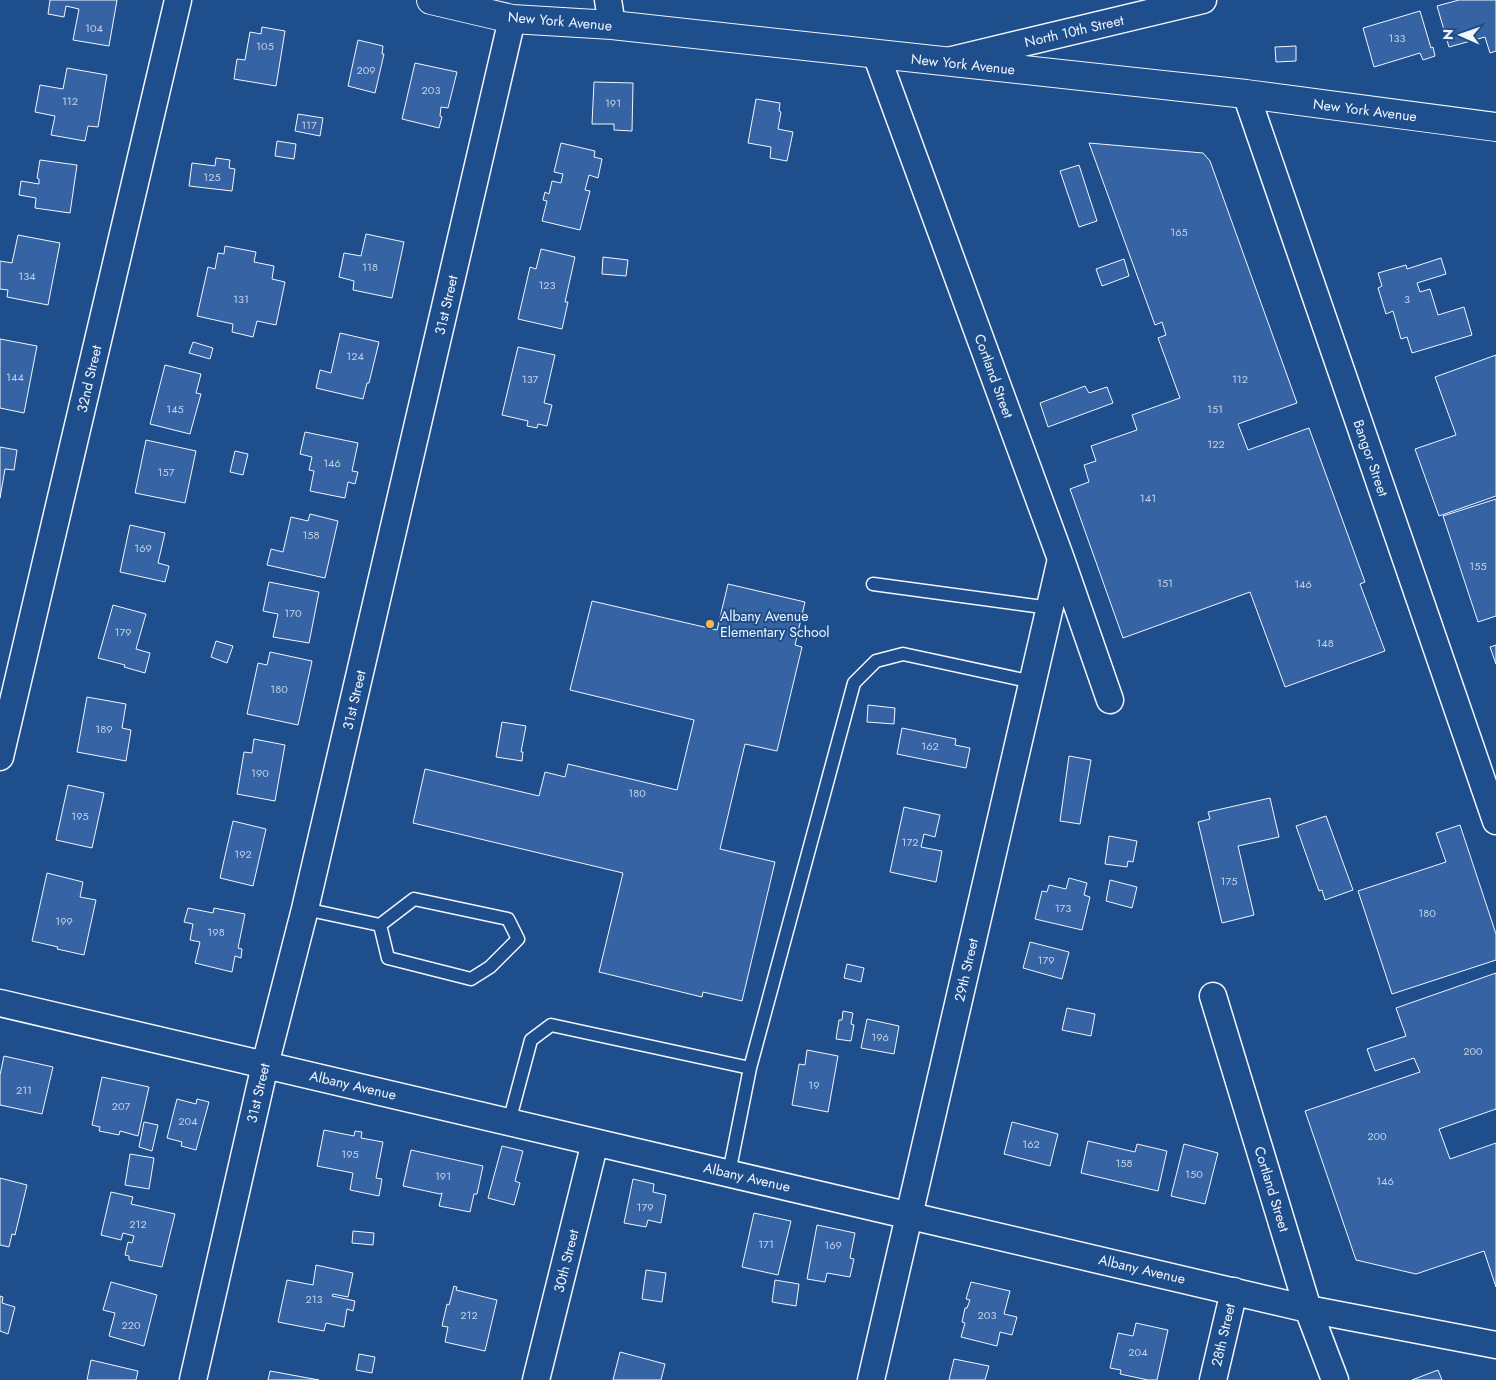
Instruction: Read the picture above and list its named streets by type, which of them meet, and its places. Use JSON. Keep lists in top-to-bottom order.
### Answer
{
  "streets": {
    "street": [
      "New York Avenue",
      "North 10th Street",
      "31st Street",
      "Cortland Street",
      "32nd Street",
      "Bangor Street",
      "29th Street",
      "Albany Avenue",
      "30th Street",
      "28th Street"
    ]
  },
  "crossings": [
    ["New York Avenue", "North 10th Street"],
    ["New York Avenue", "31st Street"],
    ["New York Avenue", "Cortland Street"],
    ["New York Avenue", "Bangor Street"],
    ["31st Street", "Albany Avenue"],
    ["Cortland Street", "29th Street"],
    ["Cortland Street", "Albany Avenue"],
    ["29th Street", "Albany Avenue"],
    ["Albany Avenue", "30th Street"],
    ["Albany Avenue", "28th Street"]
  ],
  "places": ["Albany Avenue Elementary School"],
  "house_numbers": [
    "104",
    "133",
    "105",
    "209",
    "203",
    "112",
    "191",
    "117",
    "125",
    "165",
    "118",
    "134",
    "123",
    "131",
    "3",
    "124",
    "144",
    "137",
    "112",
    "145",
    "151",
    "122",
    "146",
    "157",
    "141",
    "158",
    "169",
    "155",
    "151",
    "146",
    "170",
    "179",
    "148",
    "180",
    "189",
    "162",
    "190",
    "180",
    "195",
    "172",
    "192",
    "175",
    "173",
    "180",
    "199",
    "198",
    "179",
    "196",
    "200",
    "19",
    "211",
    "207",
    "204",
    "200",
    "162",
    "195",
    "158",
    "150",
    "191",
    "146",
    "179",
    "212",
    "171",
    "169",
    "213",
    "212",
    "203",
    "220",
    "204"
  ],
  "north": "left"
}
